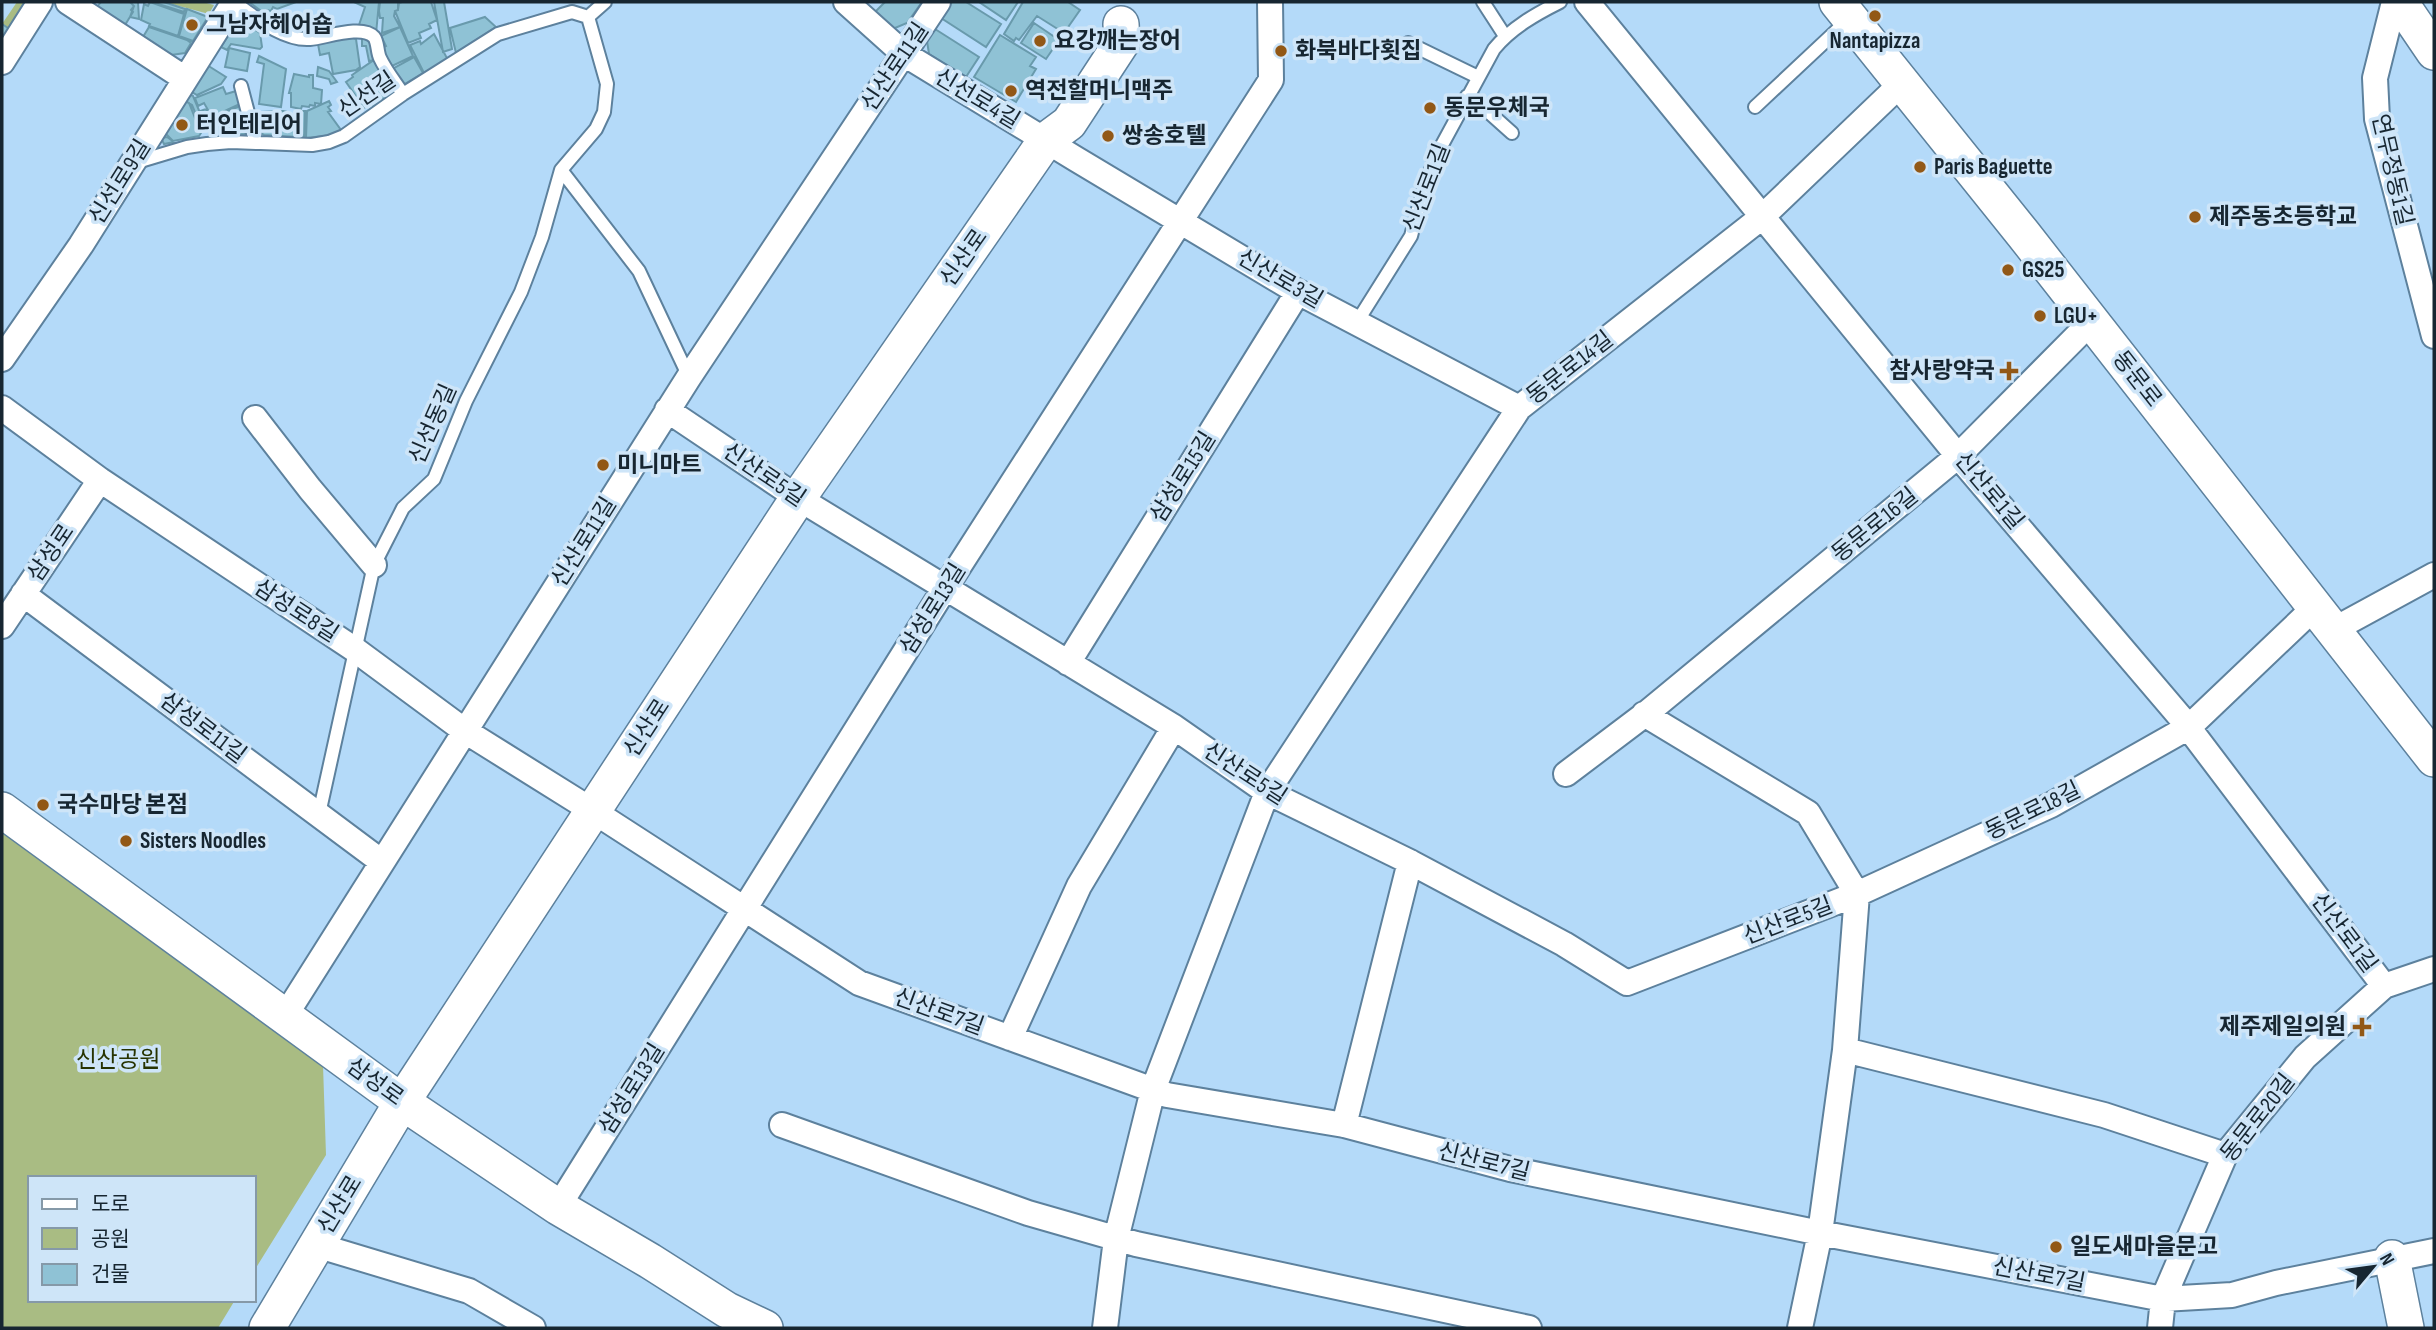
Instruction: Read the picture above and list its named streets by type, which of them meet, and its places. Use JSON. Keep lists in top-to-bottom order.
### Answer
{
  "streets": {
    "main road": ["신산로", "동문로", "삼성로"],
    "street": [
      "신산로11길",
      "신선로4길",
      "연무정동1길",
      "신선로9길",
      "신산로1길",
      "신산로3길",
      "동문로14길",
      "신산로5길",
      "삼성로15길",
      "동문로16길",
      "삼성로13길",
      "삼성로8길",
      "삼성로11길",
      "동문로18길",
      "신산로7길",
      "동문로20길"
    ],
    "lane": ["신선길", "신선동길"]
  },
  "crossings": [
    ["신산로11길", "신선로4길"],
    ["신산로11길", "신산로5길"],
    ["신산로11길", "삼성로"],
    ["신산로11길", "삼성로8길"],
    ["신산로11길", "삼성로11길"],
    ["신선길", "신선로9길"],
    ["신선로4길", "신산로"],
    ["신선로4길", "신산로3길"],
    ["신산로1길", "신산로3길"],
    ["신산로1길", "동문로14길"],
    ["신산로1길", "동문로16길"],
    ["신산로1길", "동문로18길"],
    ["신산로1길", "동문로20길"],
    ["신산로", "신산로3길"],
    ["신산로", "신산로5길"],
    ["신산로", "삼성로"],
    ["신산로", "삼성로8길"],
    ["신산로", "신산로7길"],
    ["신산로3길", "동문로14길"],
    ["신산로3길", "삼성로15길"],
    ["신산로3길", "삼성로13길"],
    ["동문로14길", "동문로"],
    ["동문로14길", "신산로5길"],
    ["동문로14길", "신산로7길"],
    ["동문로", "동문로16길"],
    ["동문로", "동문로18길"],
    ["신선동길", "삼성로8길"],
    ["신선동길", "삼성로11길"],
    ["신산로5길", "삼성로15길"],
    ["신산로5길", "삼성로13길"],
    ["신산로5길", "동문로18길"],
    ["삼성로", "삼성로13길"],
    ["삼성로", "삼성로8길"],
    ["삼성로", "삼성로11길"],
    ["삼성로13길", "신산로7길"],
    ["삼성로8길", "신산로7길"],
    ["신산로7길", "동문로20길"]
  ],
  "parks": ["신산공원"],
  "places": {
    "other": [
      "Nantapizza",
      "그남자헤어숍",
      "요강깨는장어",
      "화북바다횟집",
      "역전할머니맥주",
      "동문우체국",
      "터인테리어",
      "쌍송호텔",
      "Paris Baguette",
      "제주동초등학교",
      "GS25",
      "LGU+",
      "미니마트",
      "국수마당 본점",
      "Sisters Noodles",
      "일도새마을문고"
    ],
    "health": ["참사랑약국", "제주제일의원"]
  },
  "legend": ["도로", "공원", "건물"],
  "north": "top right"
}
